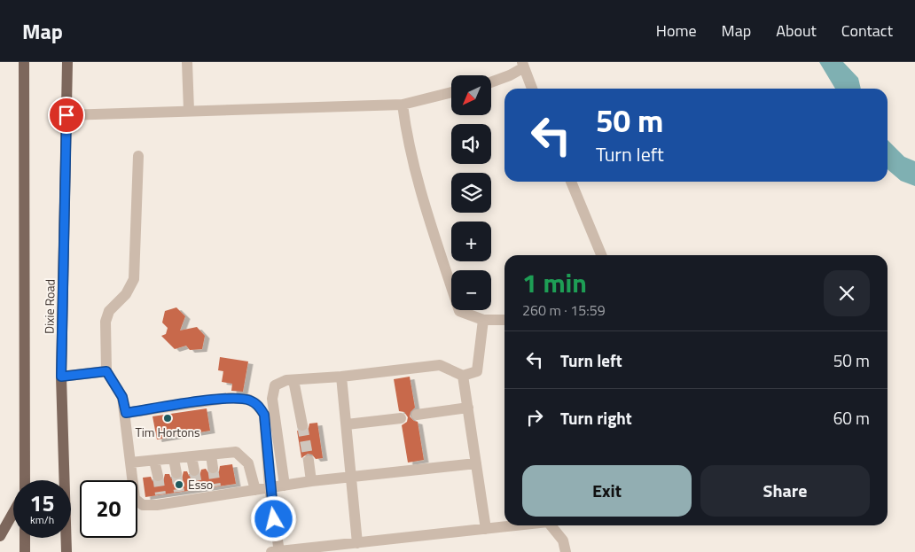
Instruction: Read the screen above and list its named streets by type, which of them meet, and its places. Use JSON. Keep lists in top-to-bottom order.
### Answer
{
  "streets": {
    "main road": ["Dixie Road"]
  },
  "places": ["Tim Hortons", "Esso"],
  "north": "bottom left",
  "page": {
    "header": "Map",
    "nav": [
      "Home",
      "Map",
      "About",
      "Contact"
    ],
    "map_buttons": ["+", "−"],
    "turn": ["50 m", "Turn left"],
    "heading": ["1 min", "260 m · 15:59"],
    "list": [
      {
        "name": "Turn left",
        "value": "50 m"
      },
      {
        "name": "Turn right",
        "value": "60 m"
      }
    ],
    "buttons": ["Exit", "Share"],
    "speed": "15 km/h",
    "limit": "20"
  }
}
